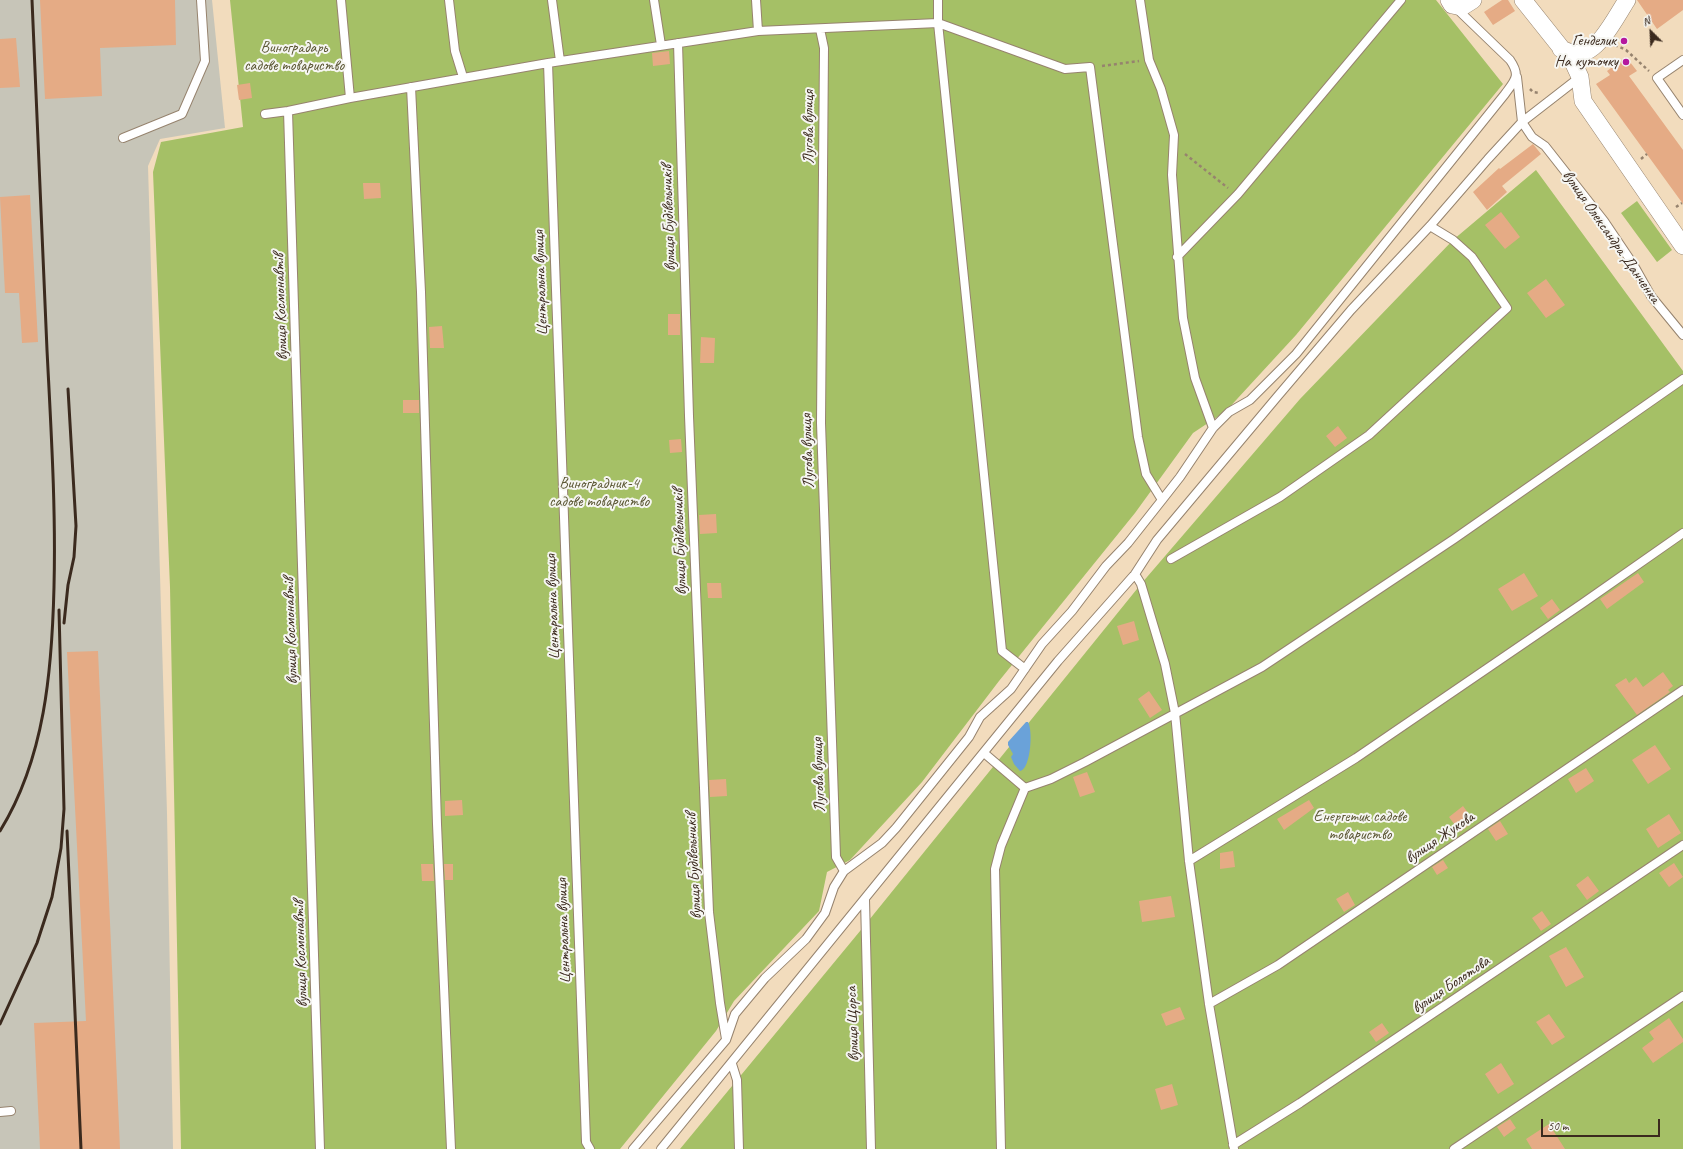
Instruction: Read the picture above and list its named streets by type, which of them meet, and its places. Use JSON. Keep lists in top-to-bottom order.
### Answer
{
  "streets": {
    "lane": [
      "Лугова вулиця",
      "вулиця Будівельників",
      "вулиця Олександра Данченка",
      "Центральна вулиця",
      "вулиця Космонавтів",
      "вулиця Жукова",
      "вулиця Болотова",
      "вулиця Щорса"
    ]
  },
  "parks": ["Виноградарь садове товариство", "Виноградник-4 садове товариство", "Енергетик садове товариство"],
  "places": ["Генделик", "На куточку"],
  "scale_bar": "50 m",
  "north": "top left"
}
